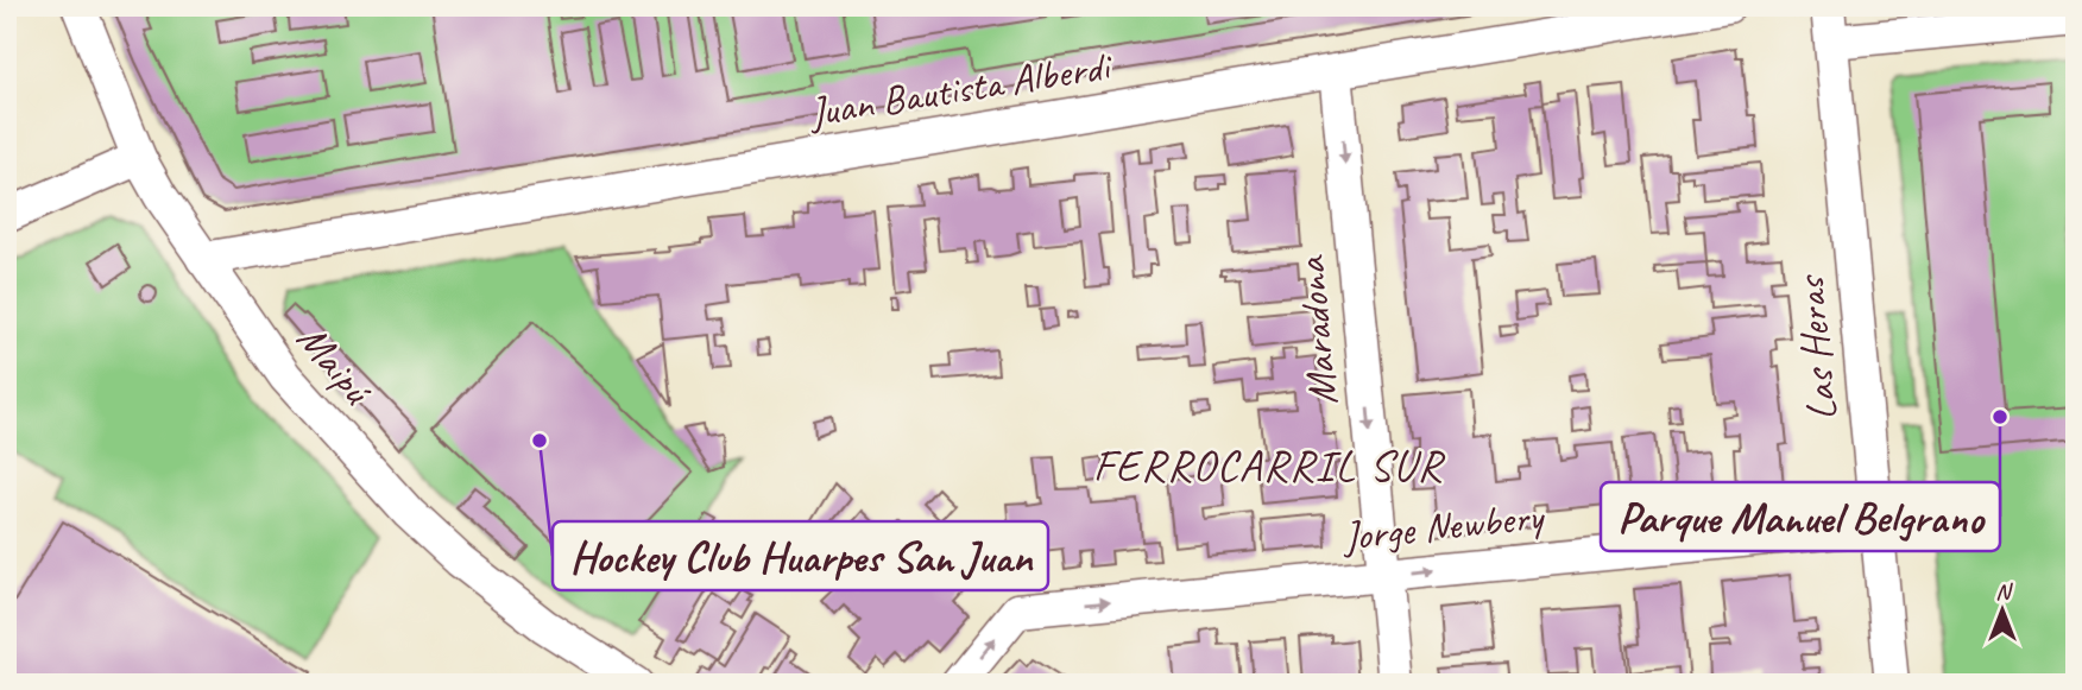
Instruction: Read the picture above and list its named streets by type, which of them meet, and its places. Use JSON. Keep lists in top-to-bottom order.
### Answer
{
  "streets": {
    "street": [
      "Juan Bautista Alberdi",
      "Maradona",
      "Las Heras",
      "Maipú",
      "Jorge Newbery"
    ]
  },
  "crossings": [
    ["Juan Bautista Alberdi", "Maradona"],
    ["Juan Bautista Alberdi", "Maipú"],
    ["Maradona", "Jorge Newbery"],
    ["Las Heras", "Jorge Newbery"]
  ],
  "one_way": ["Maradona", "Jorge Newbery"],
  "districts": ["FERROCARRIL SUR"],
  "places": ["Parque Manuel Belgrano", "Hockey Club Huarpes San Juan"],
  "north": "top"
}
